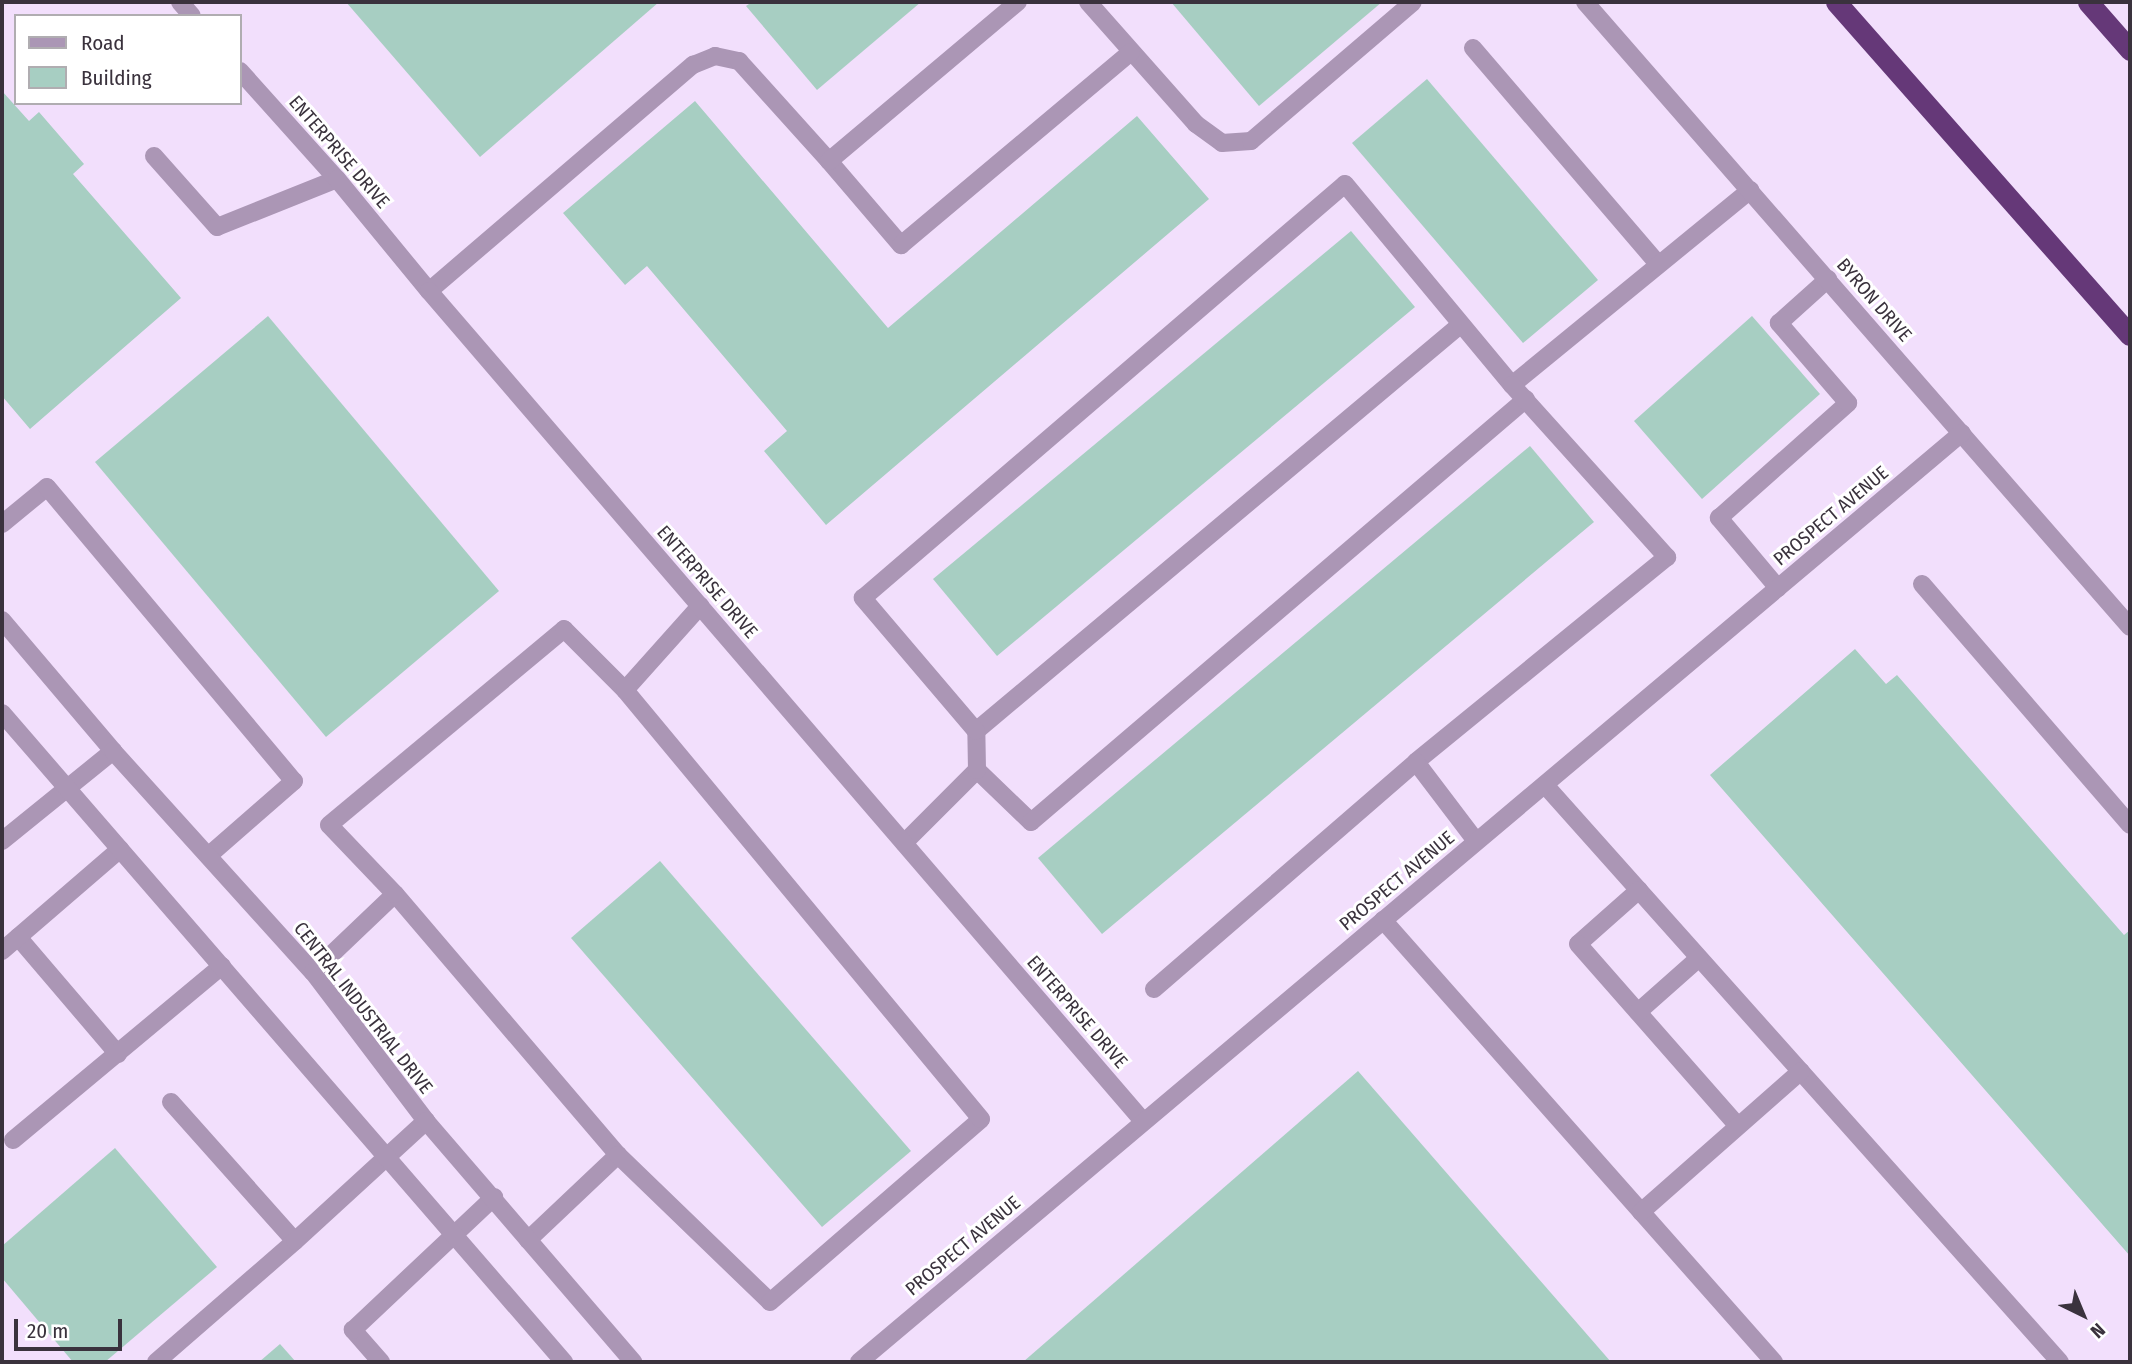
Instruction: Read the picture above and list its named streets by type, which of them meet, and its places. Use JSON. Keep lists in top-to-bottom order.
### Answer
{
  "streets": {
    "street": [
      "ENTERPRISE DRIVE",
      "BYRON DRIVE",
      "PROSPECT AVENUE",
      "CENTRAL INDUSTRIAL DRIVE"
    ]
  },
  "crossings": [
    ["ENTERPRISE DRIVE", "PROSPECT AVENUE"],
    ["BYRON DRIVE", "PROSPECT AVENUE"]
  ],
  "legend": ["Road", "Building"],
  "scale_bar": "20 m",
  "north": "bottom right"
}
